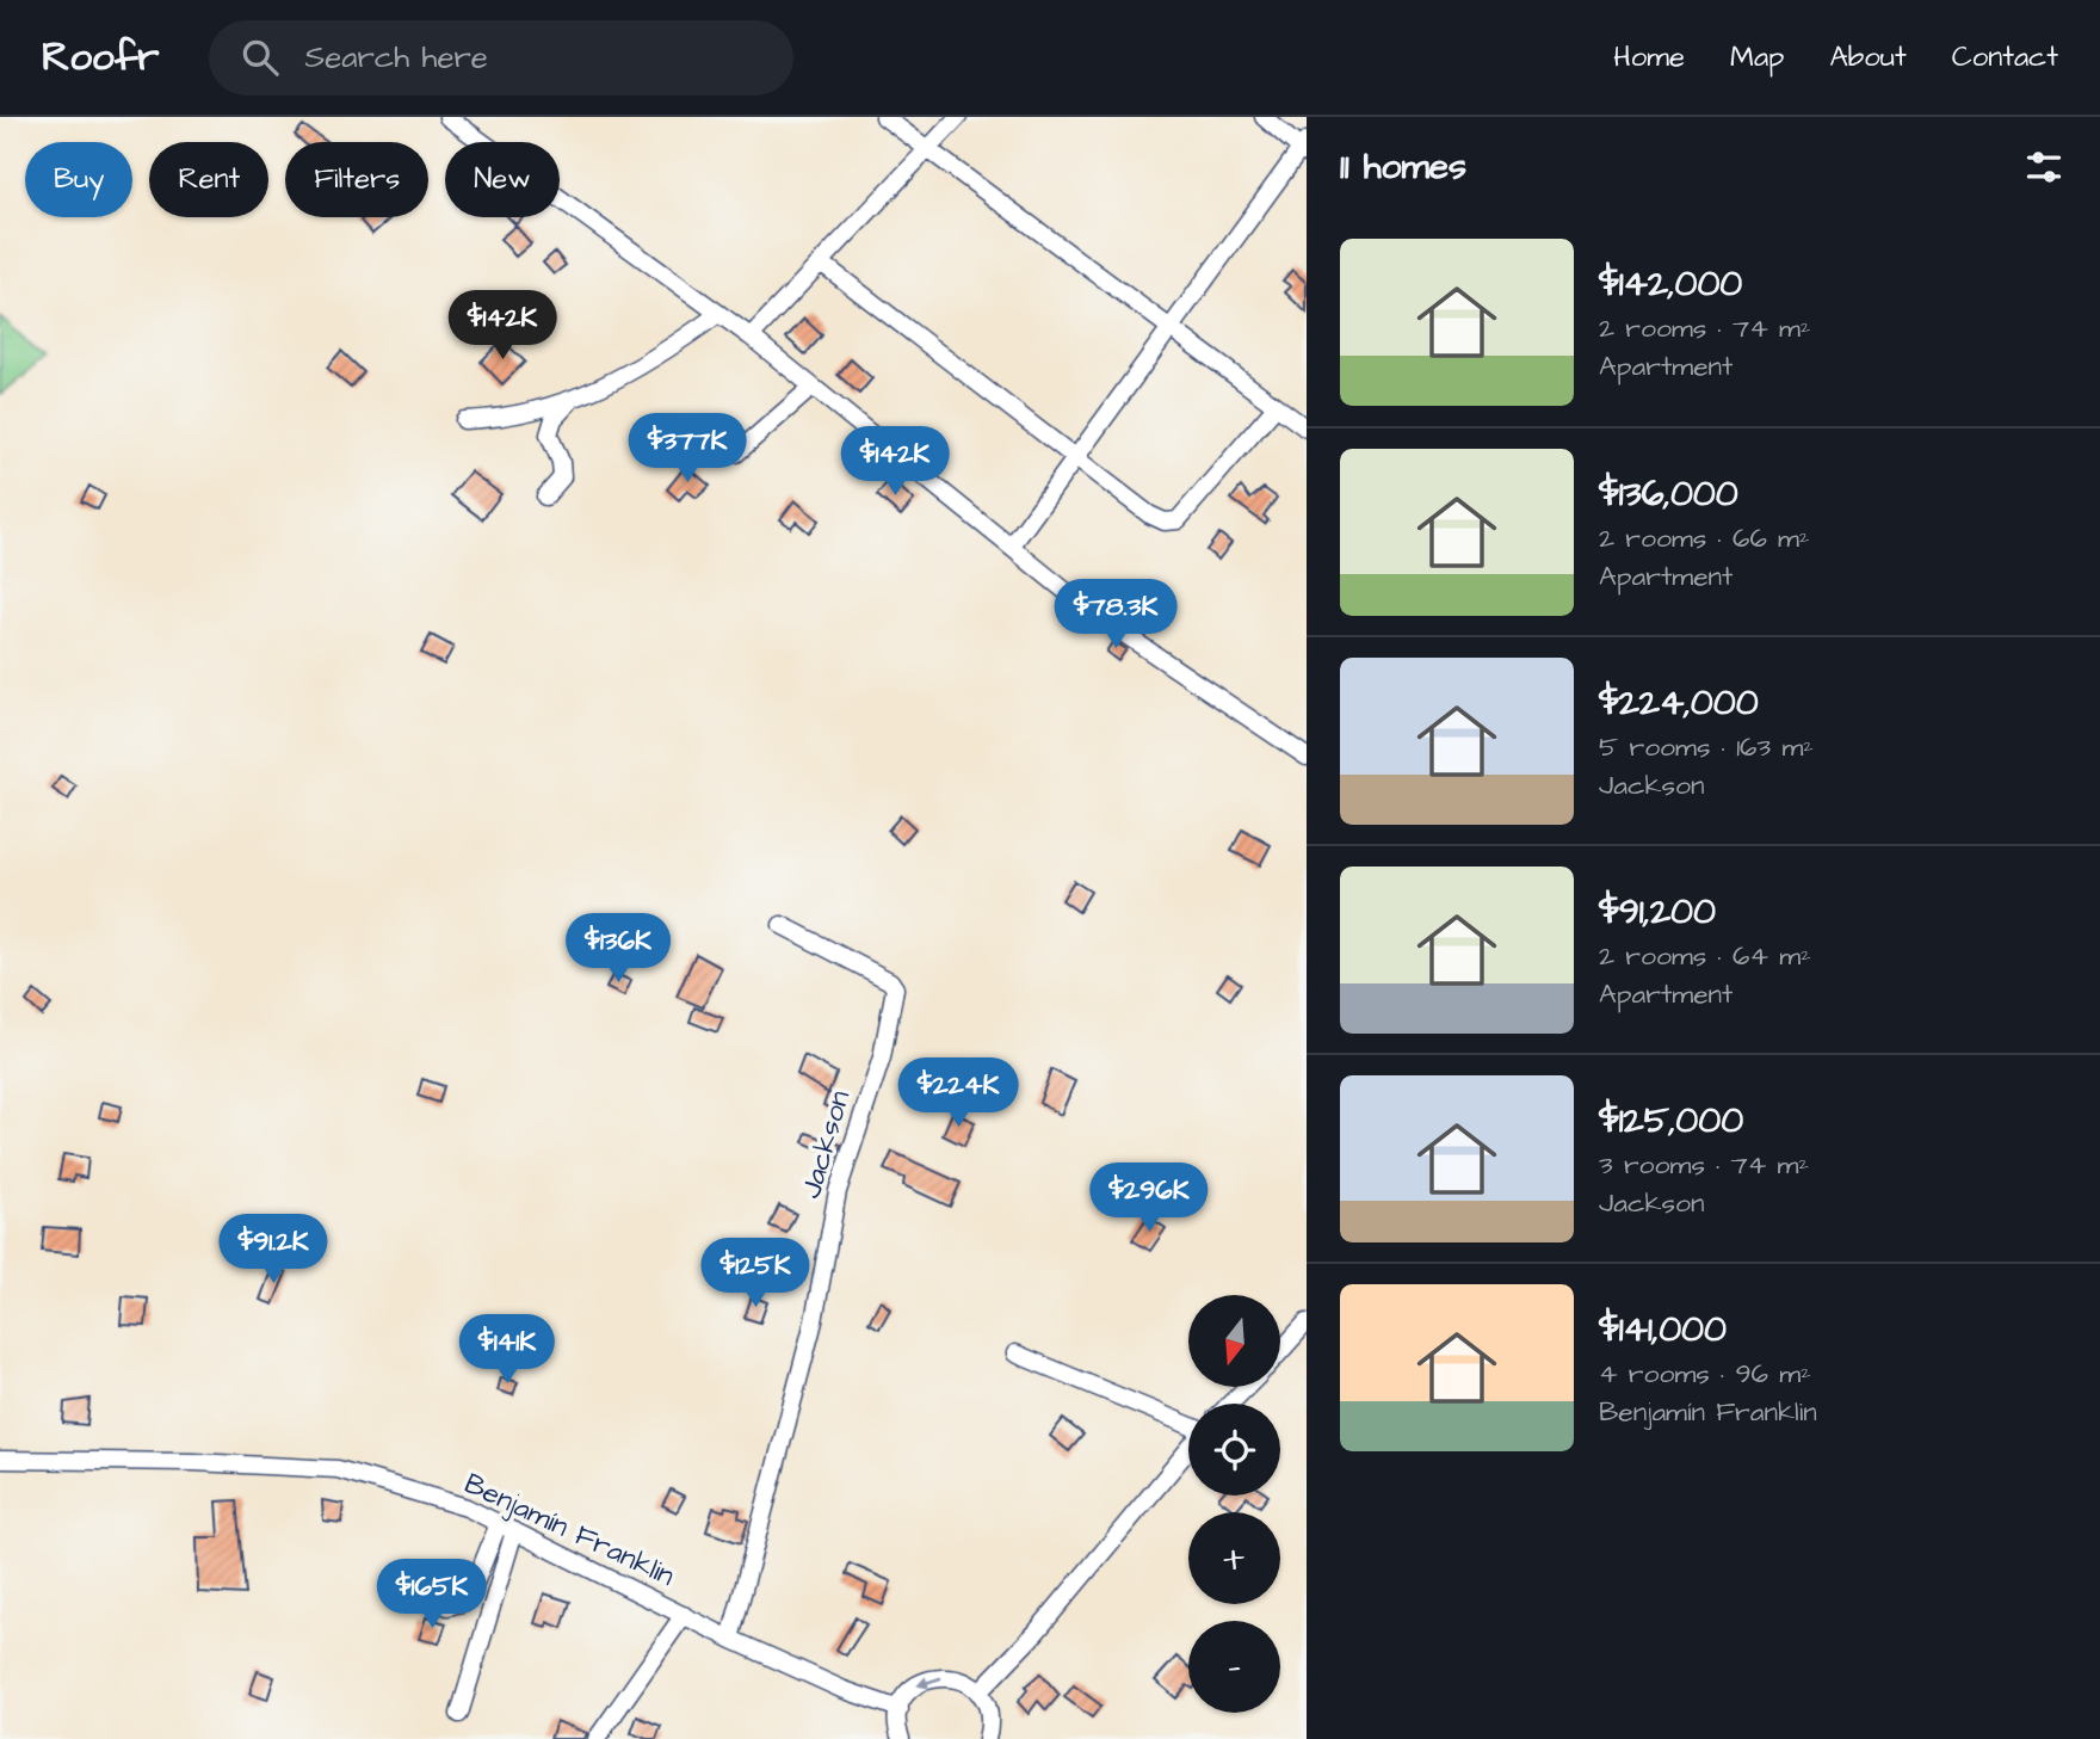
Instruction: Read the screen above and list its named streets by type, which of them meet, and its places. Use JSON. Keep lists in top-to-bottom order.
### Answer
{
  "streets": {
    "street": ["Jackson", "Benjamín Franklin"]
  },
  "crossings": [
    ["Jackson", "Benjamín Franklin"]
  ],
  "north": "bottom",
  "page": {
    "header": "Roofr",
    "search": "Search here",
    "nav": [
      "Home",
      "Map",
      "About",
      "Contact"
    ],
    "heading": "11 homes",
    "chip": [
      "Buy",
      "Rent",
      "Filters",
      "New"
    ],
    "list": [
      {
        "name": "$142,000",
        "note": "2 rooms · 74 m² · Apartment"
      },
      {
        "name": "$136,000",
        "note": "2 rooms · 66 m² · Apartment"
      },
      {
        "name": "$224,000",
        "note": "5 rooms · 163 m² · Jackson"
      },
      {
        "name": "$91,200",
        "note": "2 rooms · 64 m² · Apartment"
      },
      {
        "name": "$125,000",
        "note": "3 rooms · 74 m² · Jackson"
      },
      {
        "name": "$141,000",
        "note": "4 rooms · 96 m² · Benjamín Franklin"
      }
    ],
    "price": [
      "$142K",
      "$377K",
      "$142K",
      "$78.3K",
      "$136K",
      "$224K",
      "$296K",
      "$91.2K",
      "$125K",
      "$141K",
      "$165K"
    ],
    "map_buttons": ["+", "−"]
  }
}
